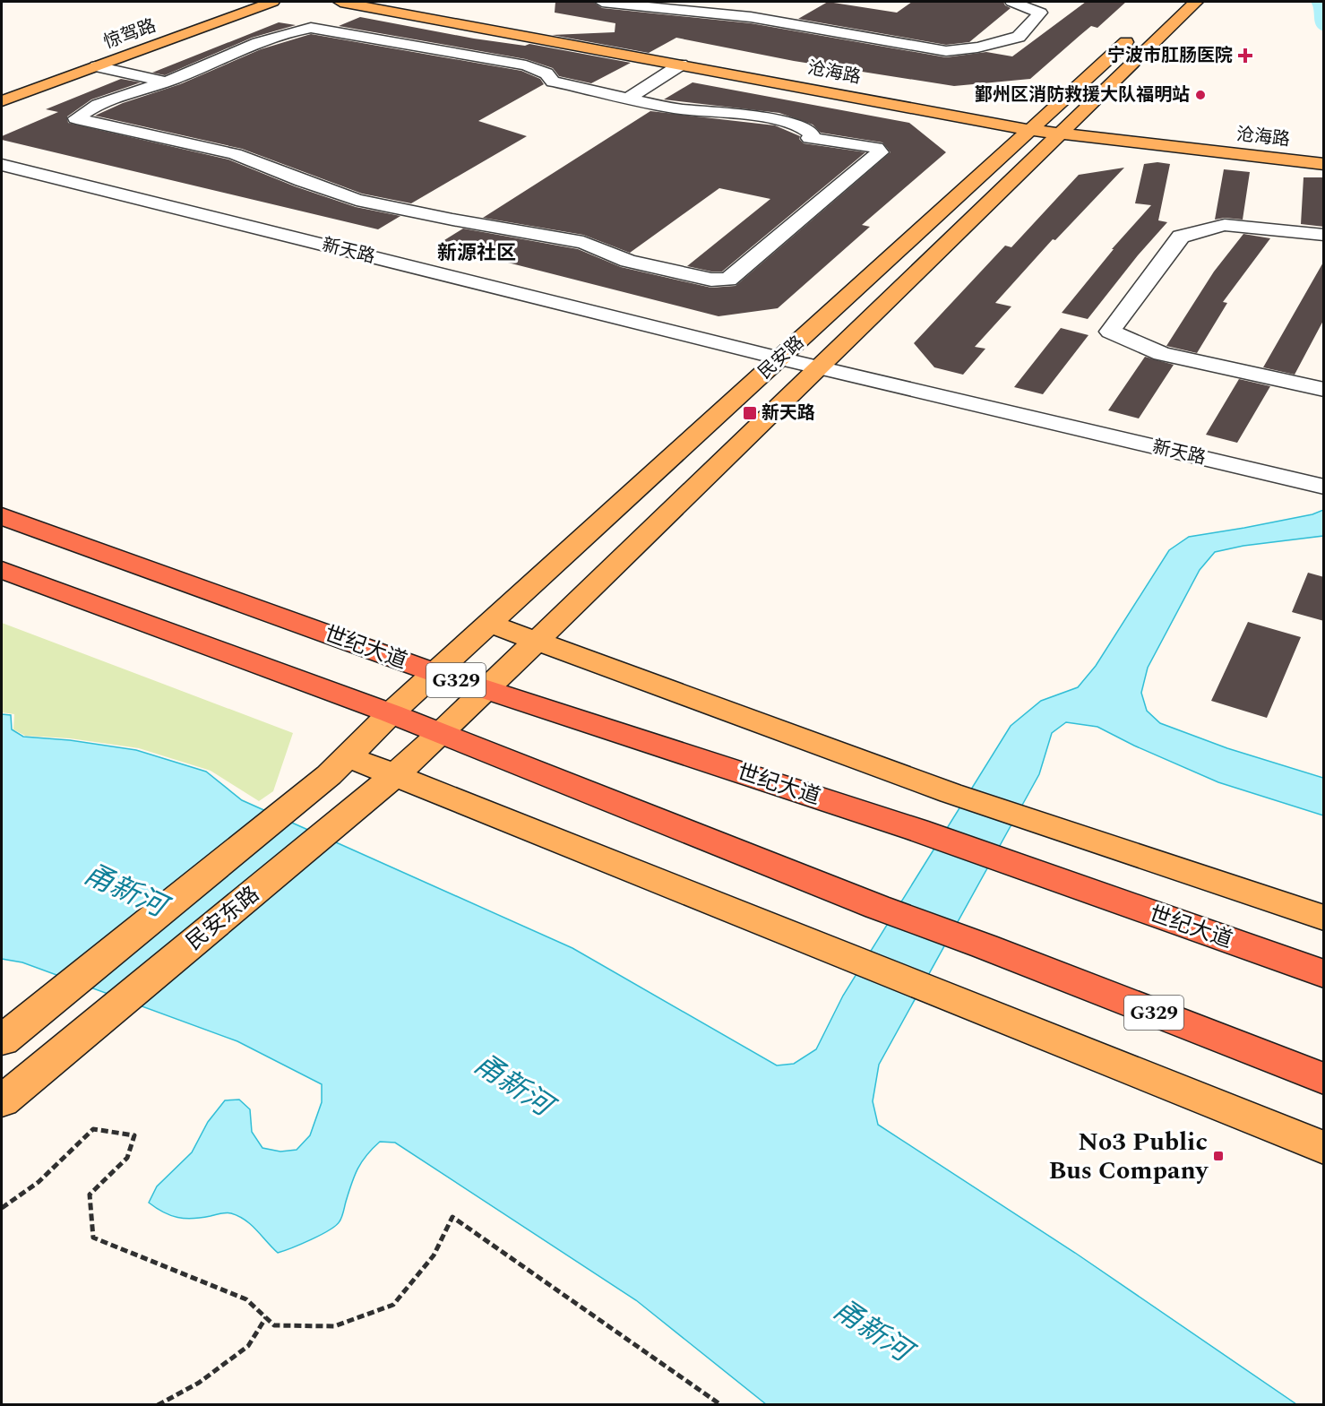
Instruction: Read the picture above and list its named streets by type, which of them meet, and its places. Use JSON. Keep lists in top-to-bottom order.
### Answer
{
  "streets": {
    "highway": ["世纪大道", "G329"],
    "main road": [
      "惊驾路",
      "沧海路",
      "民安路",
      "民安东路"
    ],
    "street": ["新天路"]
  },
  "crossings": [
    ["沧海路", "民安路"],
    ["新天路", "民安路"],
    ["民安路", "世纪大道"],
    ["民安路", "G329"],
    ["民安路", "民安东路"],
    ["G329", "民安东路"]
  ],
  "districts": ["新源社区"],
  "water": ["甬新河"],
  "places": {
    "health": ["宁波市肛肠医院"],
    "other": ["鄞州区消防救援大队福明站"],
    "transit": ["新天路", "No3 Public Bus Company"]
  }
}
